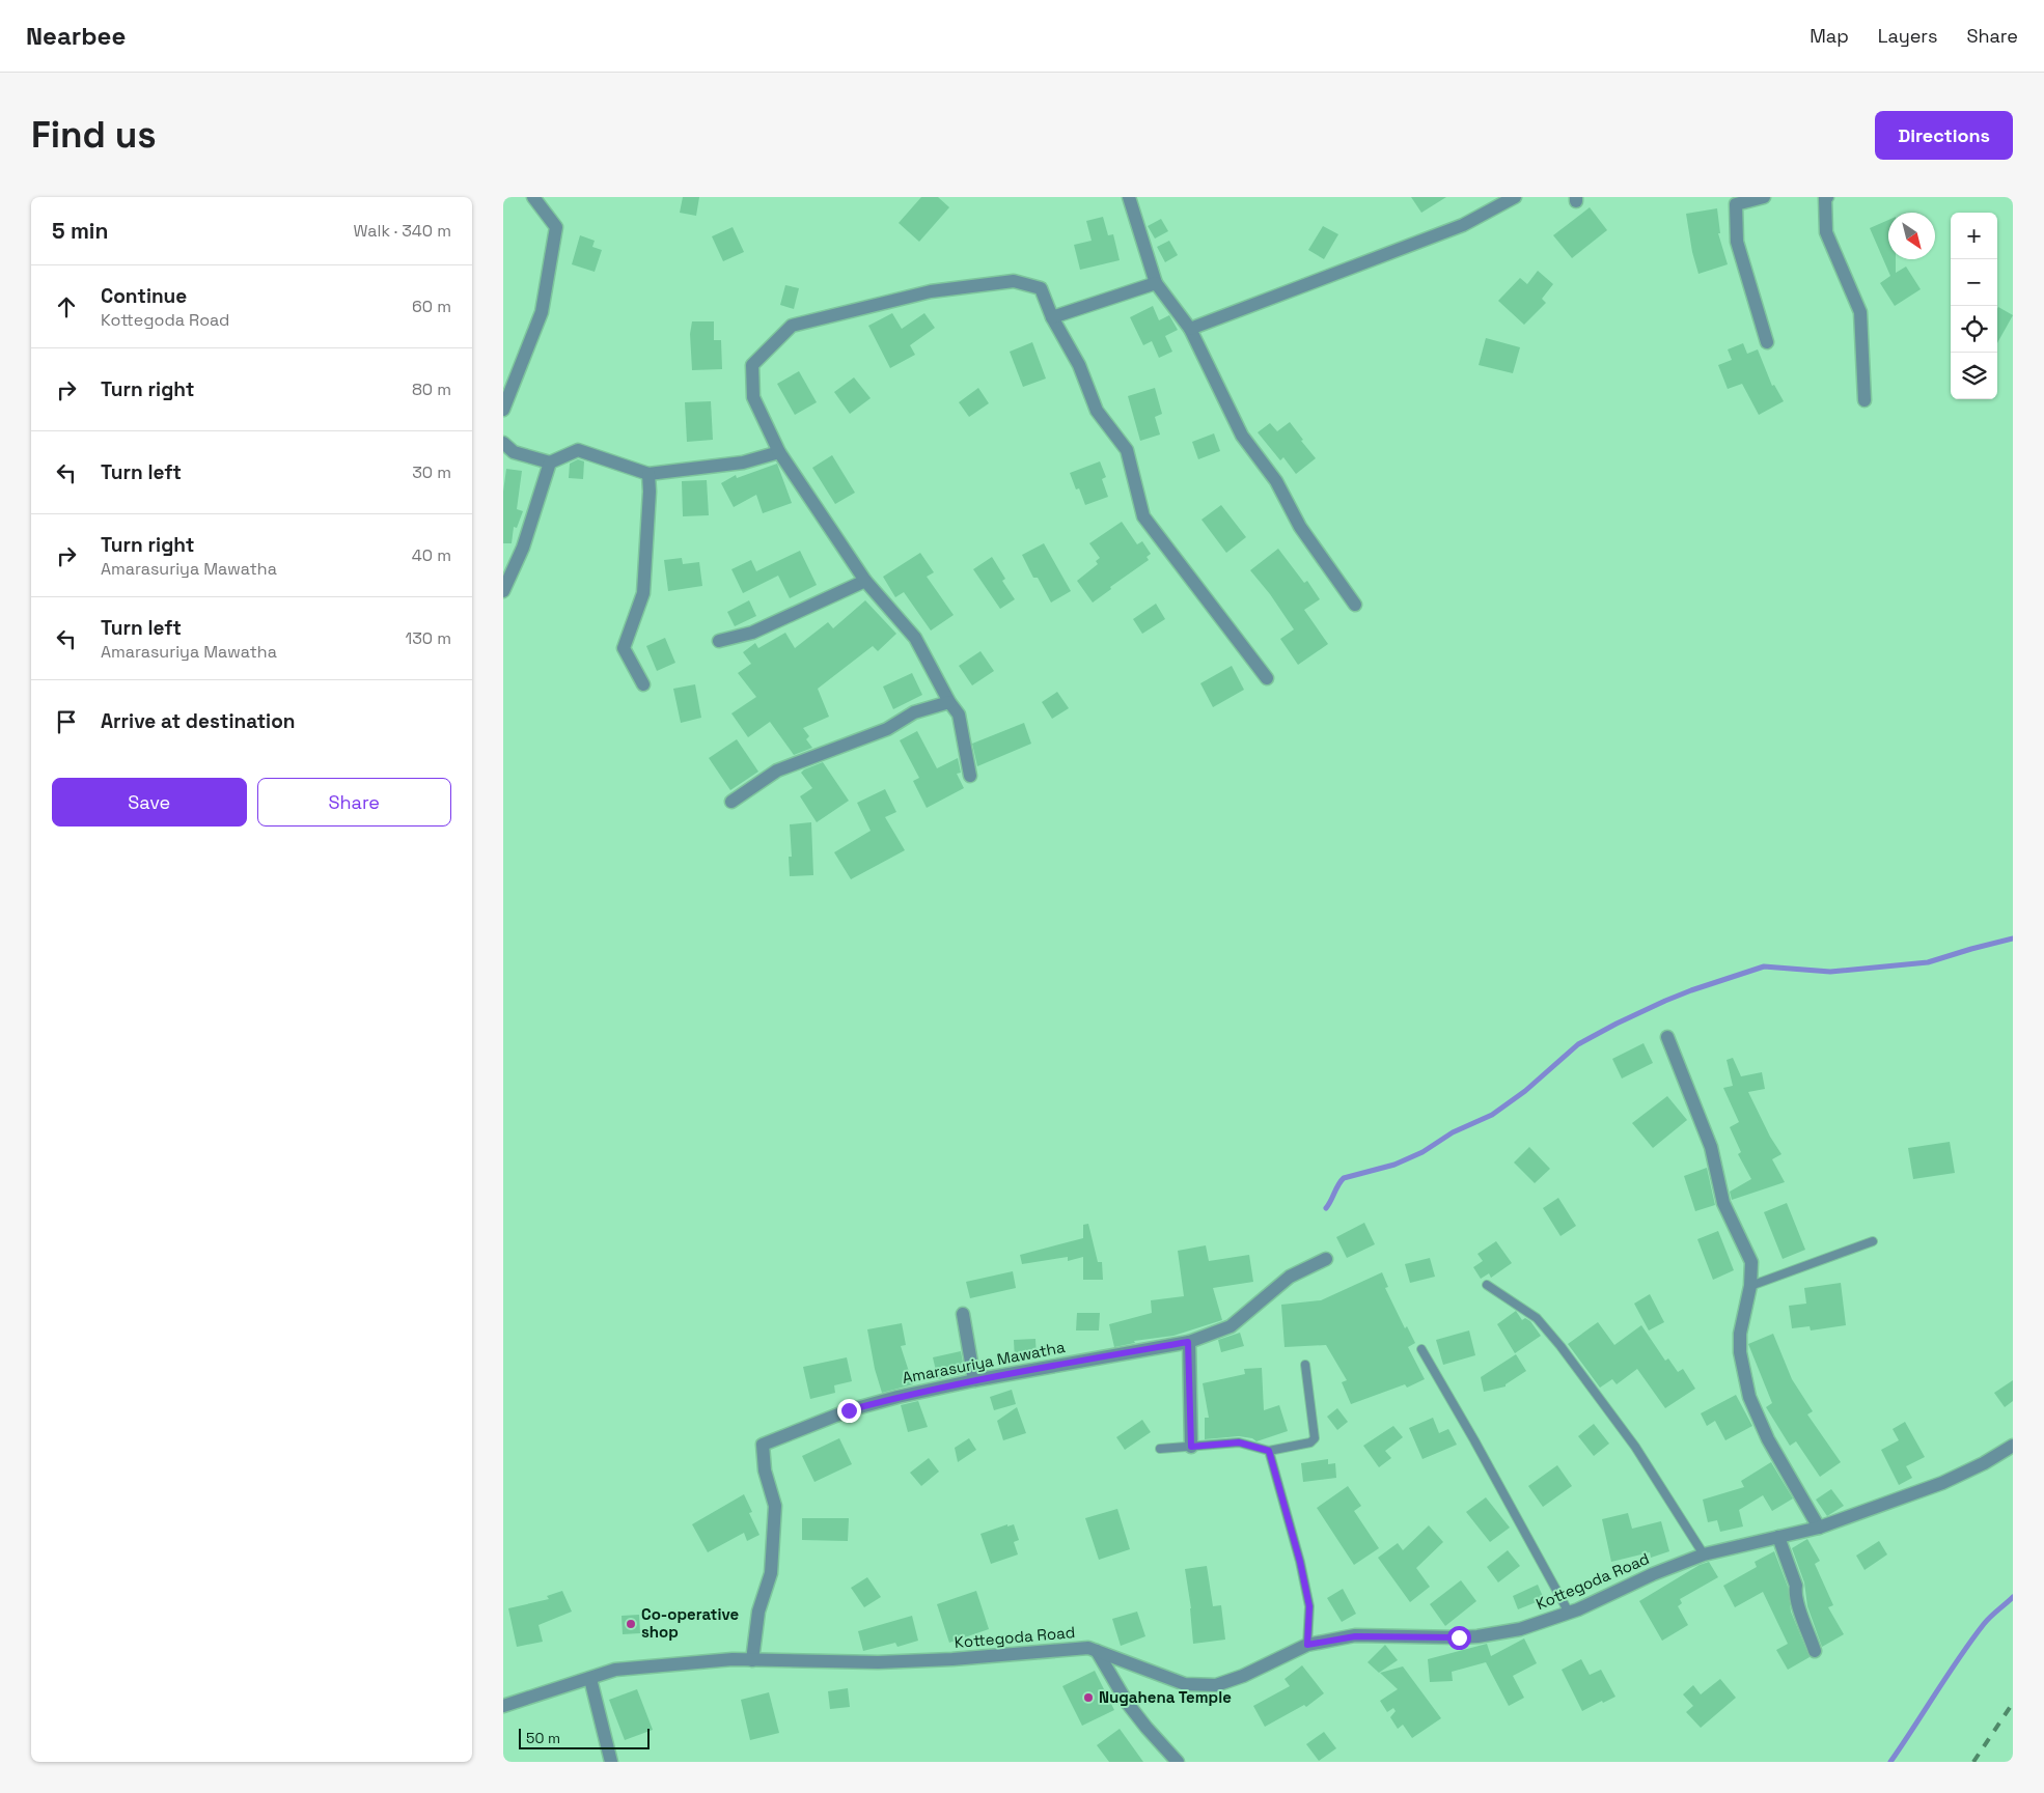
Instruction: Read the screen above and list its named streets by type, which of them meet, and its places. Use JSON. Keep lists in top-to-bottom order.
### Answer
{
  "streets": {
    "street": ["Amarasuriya Mawatha", "Kottegoda Road"]
  },
  "crossings": [
    ["Amarasuriya Mawatha", "Kottegoda Road"]
  ],
  "places": ["Co-operative shop", "Nugahena Temple"],
  "scale_bar": "50 m",
  "north": "bottom right",
  "page": {
    "header": "Nearbee",
    "nav": ["Map", "Layers", "Share"],
    "buttons": [
      "Directions",
      ["Save", "Share"]
    ],
    "title": "Find us",
    "heading": ["5 min", "Walk · 340 m"],
    "map_buttons": ["+", "−"],
    "list": [
      ["Continue", "Kottegoda Road", "60 m"],
      ["Turn right", "80 m"],
      ["Turn left", "30 m"],
      ["Turn right", "Amarasuriya Mawatha", "40 m"],
      ["Turn left", "Amarasuriya Mawatha", "130 m"],
      "Arrive at destination"
    ],
    "scale": "50 m"
  }
}
